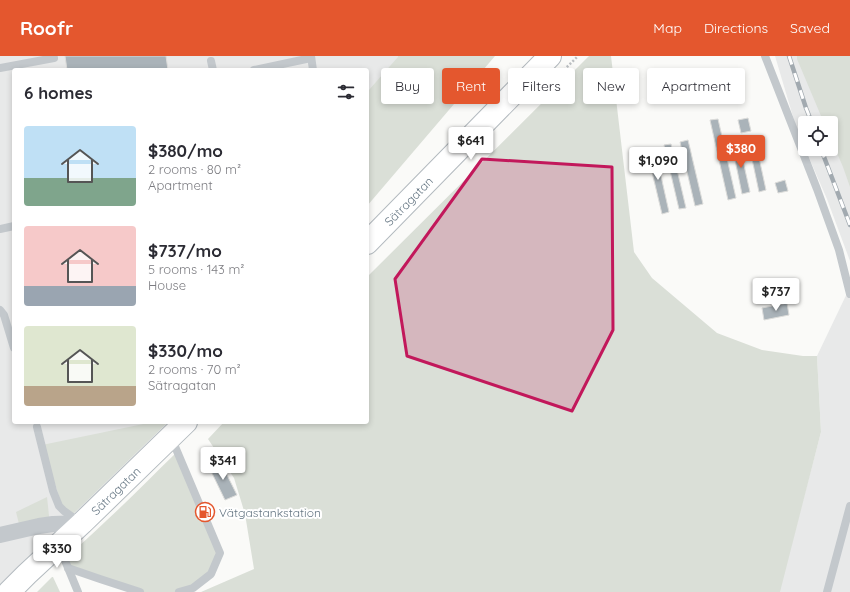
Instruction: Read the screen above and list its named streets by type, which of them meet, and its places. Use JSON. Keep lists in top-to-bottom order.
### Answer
{
  "streets": {
    "street": ["Sätragatan"]
  },
  "places": {
    "fuel station": ["Vätgastankstation"]
  },
  "page": {
    "header": "Roofr",
    "nav": ["Map", "Directions", "Saved"],
    "chip": [
      "Buy",
      "Rent",
      "Filters",
      "New",
      "Apartment"
    ],
    "heading": "6 homes",
    "list": [
      {
        "name": "$380/mo",
        "note": "2 rooms · 80 m² · Apartment"
      },
      {
        "name": "$737/mo",
        "note": "5 rooms · 143 m² · House"
      },
      {
        "name": "$330/mo",
        "note": "2 rooms · 70 m² · Sätragatan"
      }
    ],
    "price": [
      "$641",
      "$380",
      "$1,090",
      "$737",
      "$341",
      "$330"
    ]
  }
}
